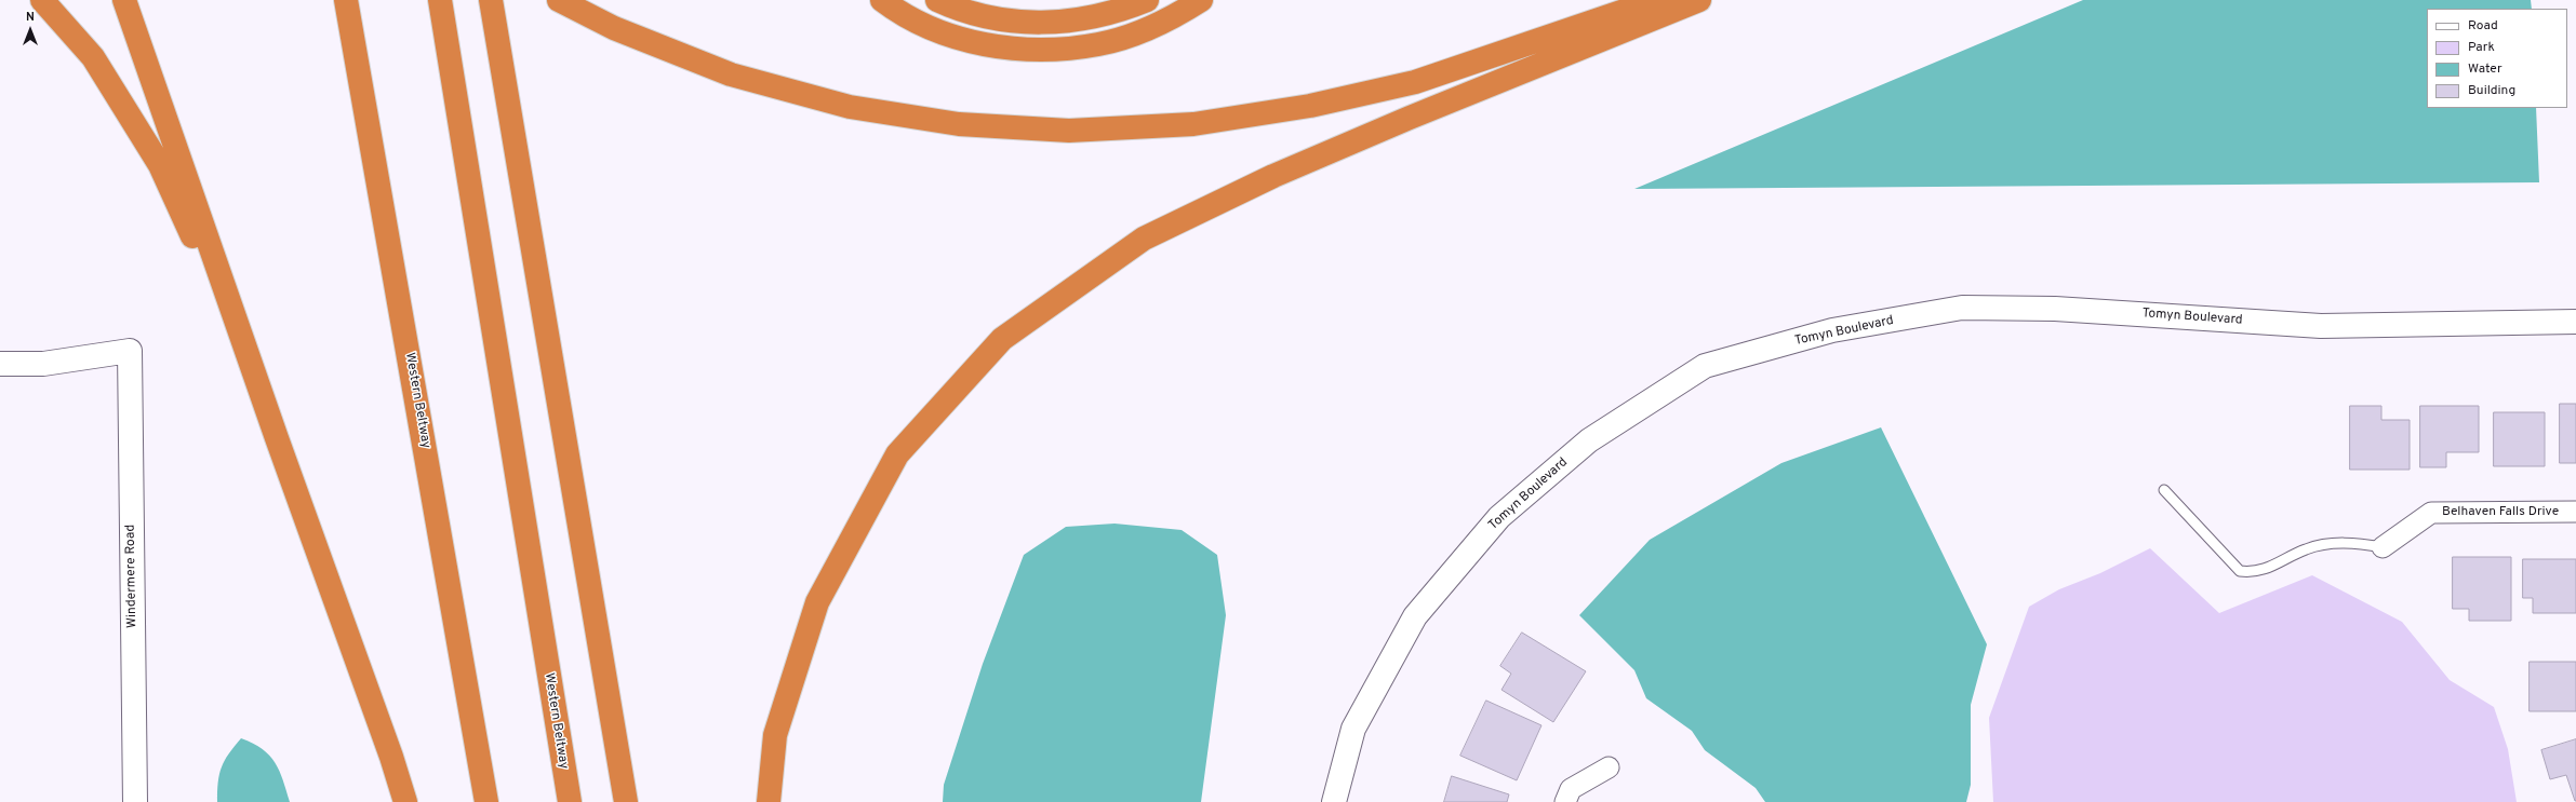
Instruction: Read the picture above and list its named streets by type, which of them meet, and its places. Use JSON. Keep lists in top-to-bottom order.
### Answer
{
  "streets": {
    "highway": ["Western Beltway"],
    "street": ["Tomyn Boulevard", "Belhaven Falls Drive", "Windermere Road"]
  },
  "legend": [
    "Road",
    "Park",
    "Water",
    "Building"
  ],
  "north": "top"
}
